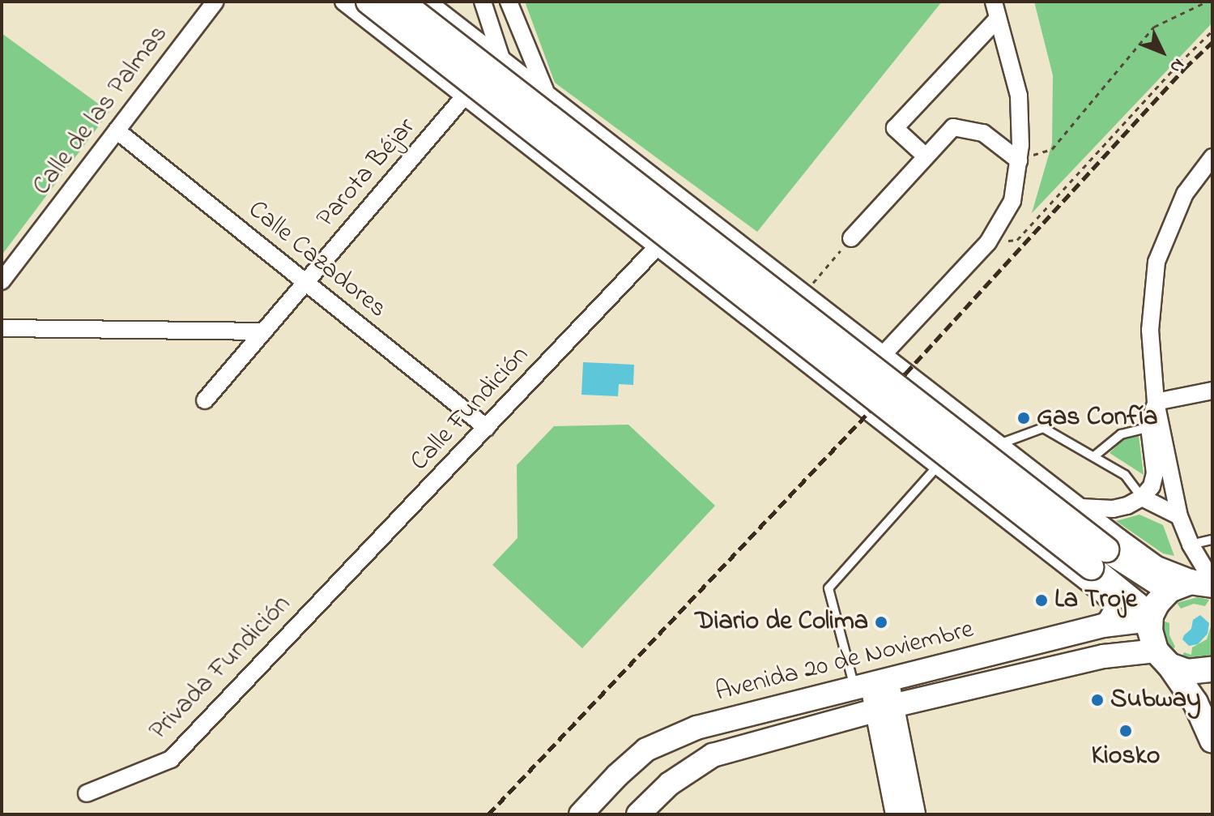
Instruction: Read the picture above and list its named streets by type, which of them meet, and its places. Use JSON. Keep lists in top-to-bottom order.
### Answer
{
  "streets": {
    "main road": ["Avenida 20 de Noviembre"],
    "street": [
      "Calle de las Palmas",
      "Parota Béjar",
      "Calle Cazadores",
      "Calle Fundición",
      "Privada Fundición"
    ]
  },
  "crossings": [
    ["Calle de las Palmas", "Calle Cazadores"],
    ["Parota Béjar", "Calle Cazadores"],
    ["Calle Cazadores", "Calle Fundición"],
    ["Calle Fundición", "Privada Fundición"]
  ],
  "places": [
    "Gas Confía",
    "La Troje",
    "Diario de Colima",
    "Subway",
    "Kiosko"
  ],
  "north": "bottom right"
}
